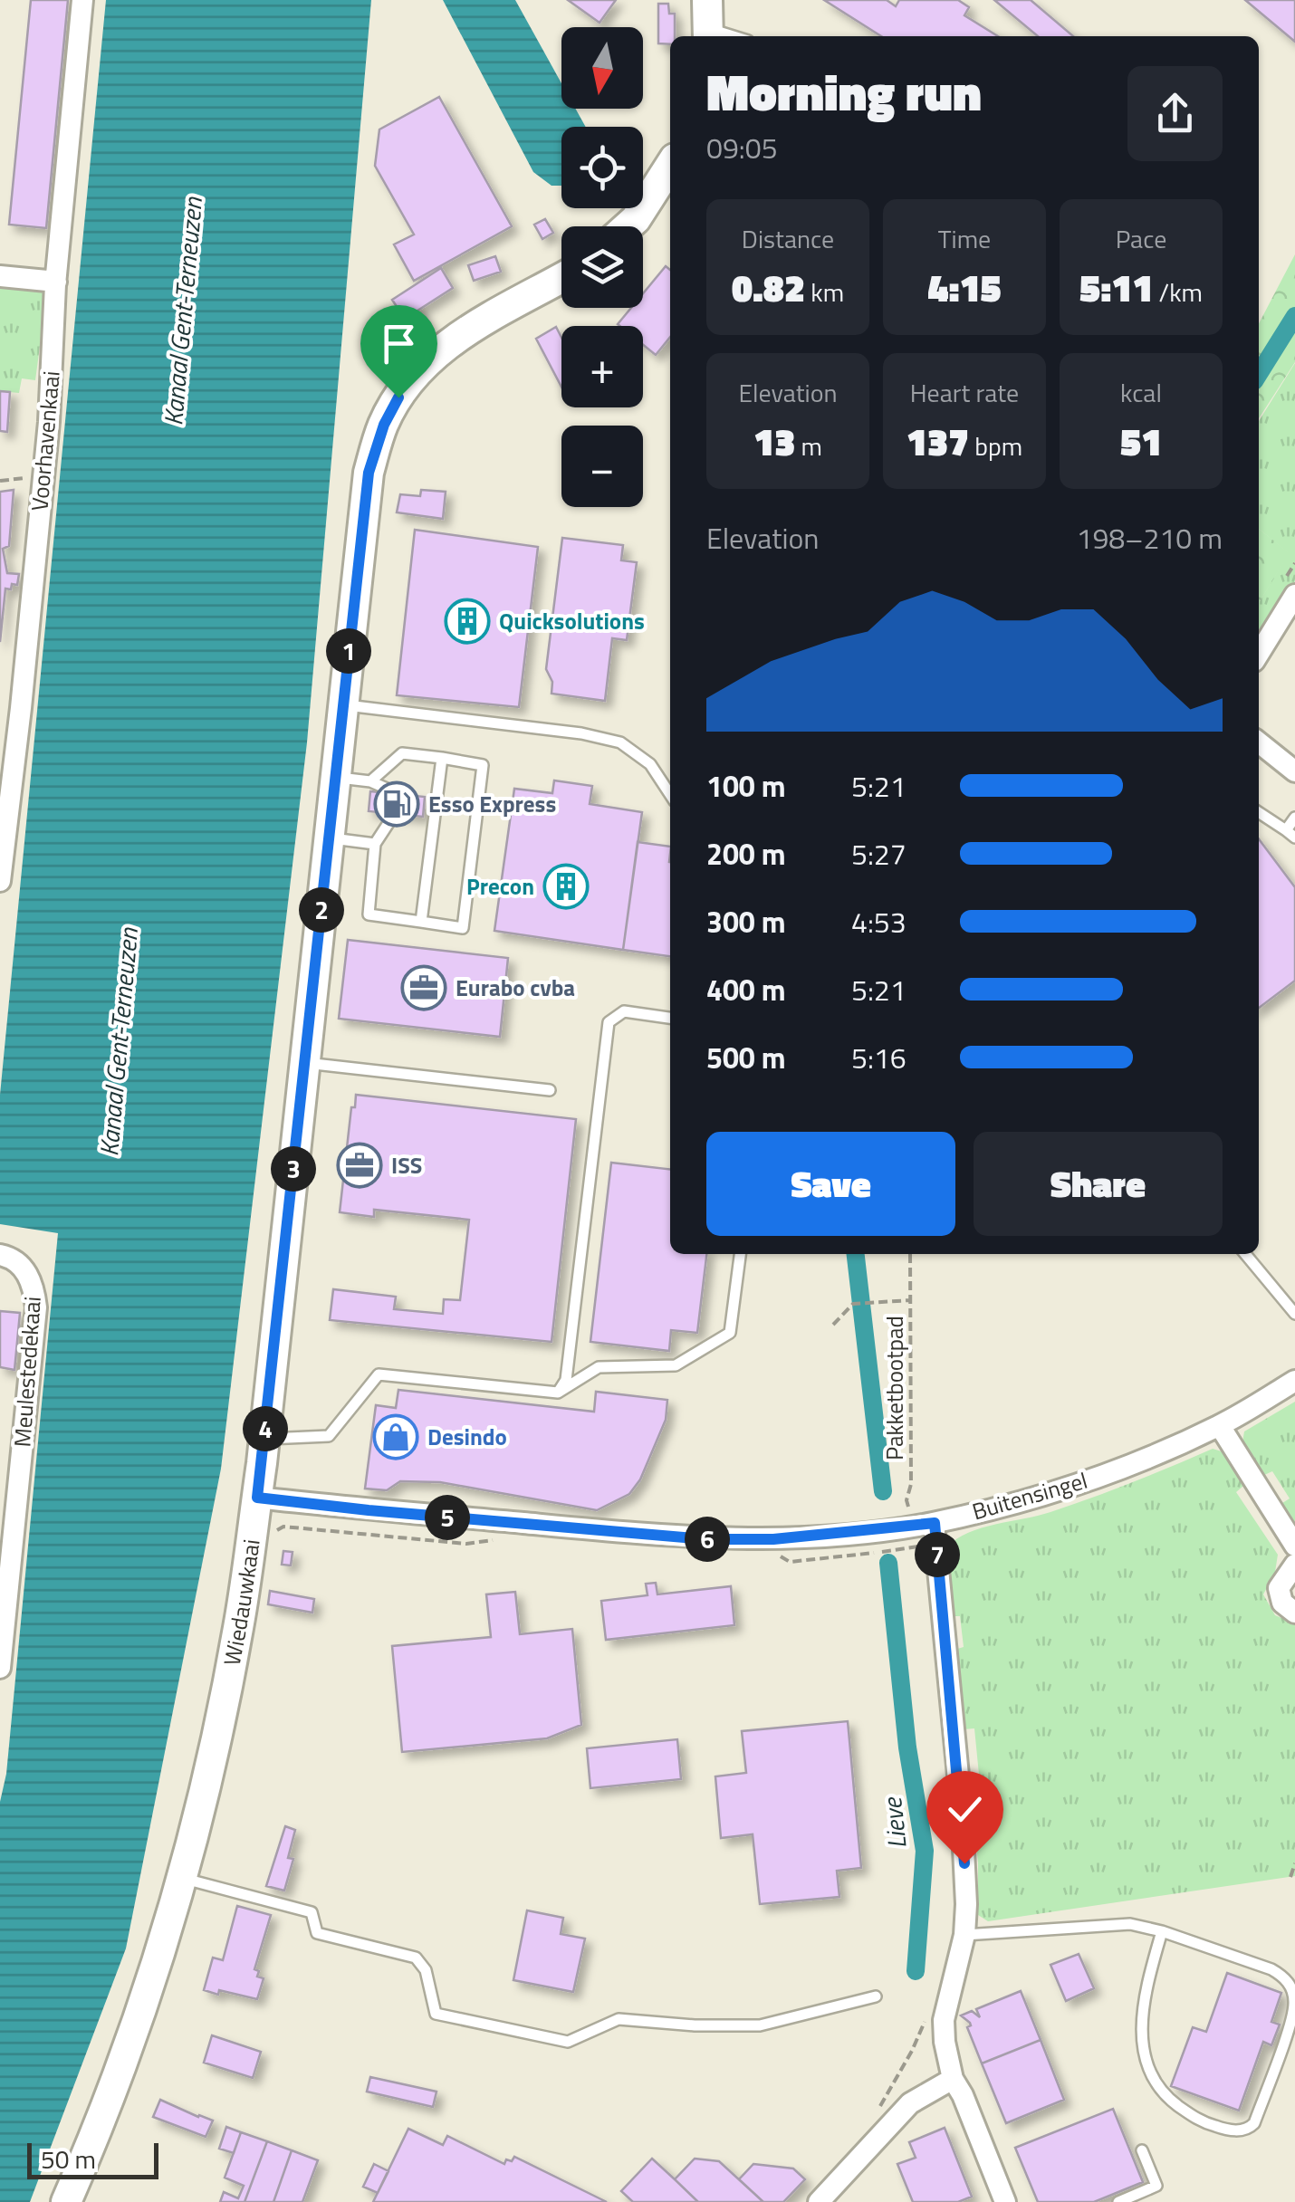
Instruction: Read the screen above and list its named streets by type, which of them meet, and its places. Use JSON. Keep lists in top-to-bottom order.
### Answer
{
  "streets": {
    "main road": ["Wiedauwkaai"],
    "street": ["Voorhavenkaai", "Meulestedekaai", "Buitensingel"],
    "path": ["Pakketbootpad"]
  },
  "crossings": [
    ["Pakketbootpad", "Buitensingel"],
    ["Buitensingel", "Wiedauwkaai"]
  ],
  "water": ["Kanaal Gent-Terneuzen", "Lieve"],
  "places": {
    "building": ["Quicksolutions", "Precon"],
    "fuel station": ["Esso Express"],
    "office": ["Eurabo cvba", "ISS"],
    "shop": ["Desindo"]
  },
  "scale_bar": "50 m",
  "north": "bottom",
  "page": {
    "map_buttons": ["+", "−"],
    "heading": ["Morning run", "09:05"],
    "stats": [
      ["Distance", "0.82 km"],
      ["Time", "4:15"],
      ["Pace", "5:11 /km"],
      ["Elevation", "13 m"],
      ["Heart rate", "137 bpm"],
      ["kcal", "51"]
    ],
    "chart": ["Elevation", "198–210 m"],
    "pins": [
      "1",
      "2",
      "3",
      "4",
      "5",
      "6",
      "7"
    ],
    "list": [
      {
        "name": "100 m",
        "note": "5:21"
      },
      {
        "name": "200 m",
        "note": "5:27"
      },
      {
        "name": "300 m",
        "note": "4:53"
      },
      {
        "name": "400 m",
        "note": "5:21"
      },
      {
        "name": "500 m",
        "note": "5:16"
      }
    ],
    "buttons": ["Save", "Share"],
    "scale": "50 m"
  }
}
